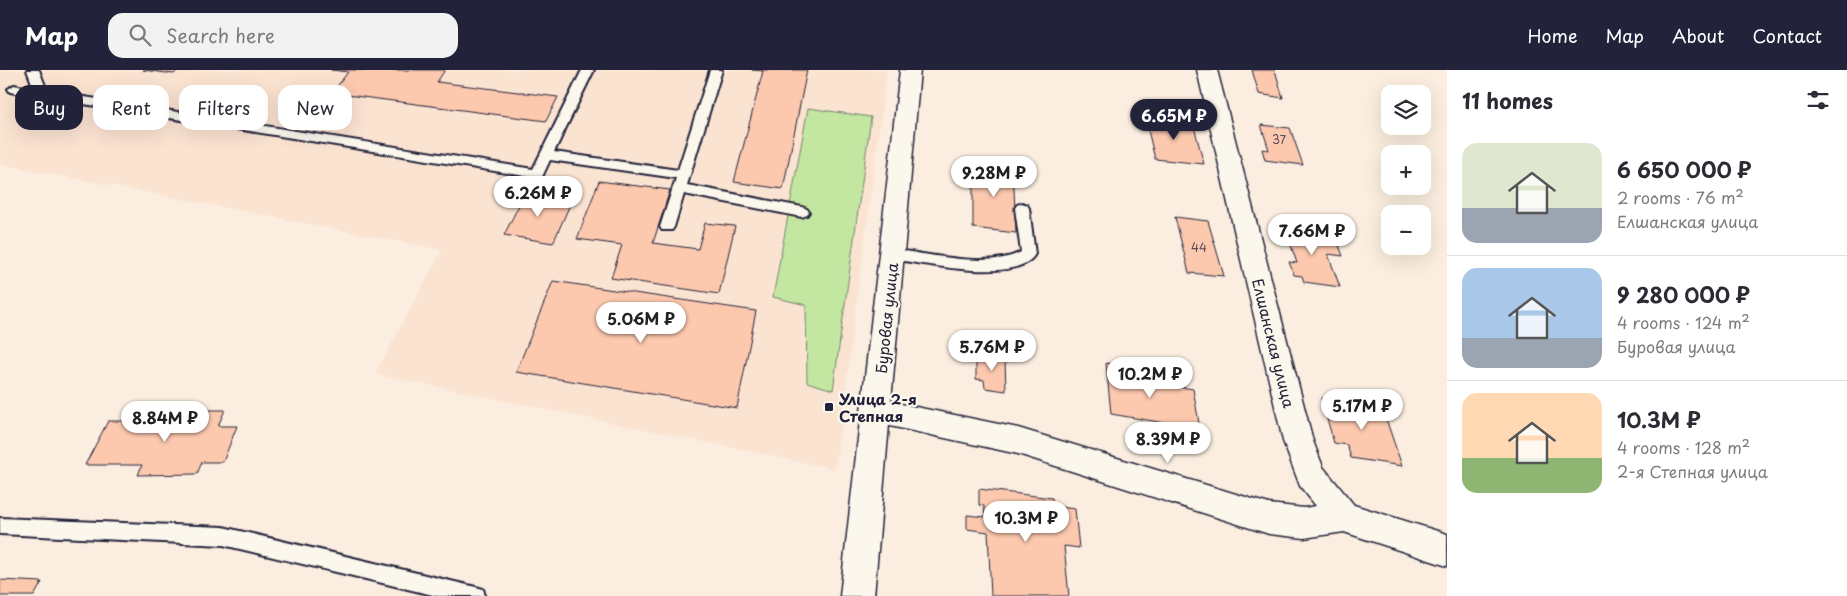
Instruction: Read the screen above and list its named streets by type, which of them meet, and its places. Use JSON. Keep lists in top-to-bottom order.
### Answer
{
  "streets": {
    "street": ["Буровая улица", "Елшанская улица"]
  },
  "places": {
    "transit": ["Улица 2-я Степная"]
  },
  "house_numbers": ["37", "44"],
  "page": {
    "header": "Map",
    "search": "Search here",
    "nav": [
      "Home",
      "Map",
      "About",
      "Contact"
    ],
    "heading": "11 homes",
    "map_buttons": ["+", "−"],
    "chip": [
      "Buy",
      "Rent",
      "Filters",
      "New"
    ],
    "price": [
      "6.65M ₽",
      "9.28M ₽",
      "6.26M ₽",
      "7.66M ₽",
      "5.06M ₽",
      "5.76M ₽",
      "10.2M ₽",
      "5.17M ₽",
      "8.84M ₽",
      "8.39M ₽",
      "10.3M ₽"
    ],
    "list": [
      {
        "name": "6 650 000 ₽",
        "note": "2 rooms · 76 m² · Елшанская улица"
      },
      {
        "name": "9 280 000 ₽",
        "note": "4 rooms · 124 m² · Буровая улица"
      },
      {
        "name": "10.3M ₽",
        "note": "4 rooms · 128 m² · 2-я Степная улица"
      }
    ]
  }
}
